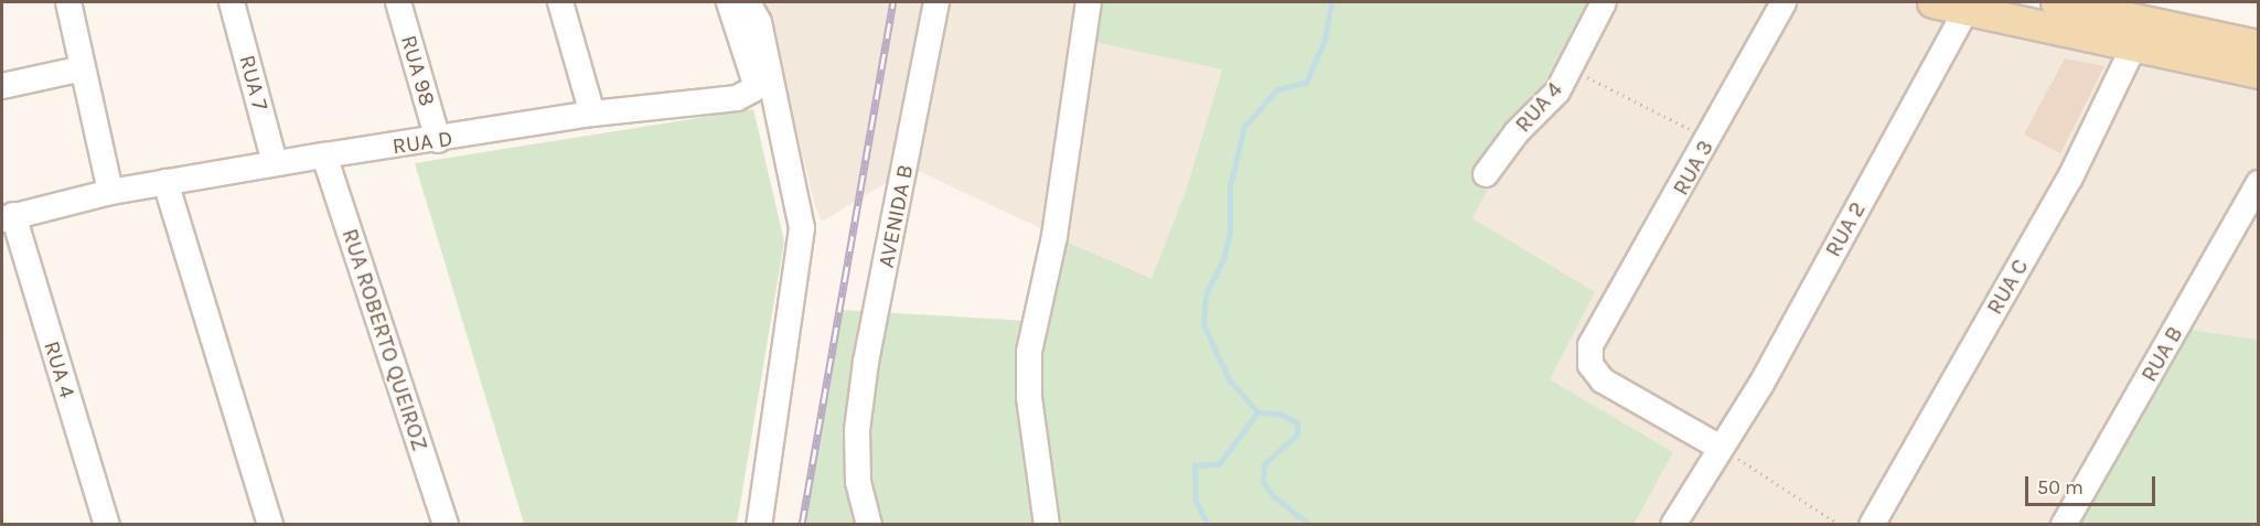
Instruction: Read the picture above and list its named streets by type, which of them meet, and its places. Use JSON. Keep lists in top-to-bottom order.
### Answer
{
  "streets": {
    "street": [
      "RUA 98",
      "RUA 7",
      "RUA 4",
      "RUA D",
      "RUA 3",
      "AVENIDA B",
      "RUA 2",
      "RUA C",
      "RUA ROBERTO QUEIROZ",
      "RUA B"
    ]
  },
  "crossings": [
    ["RUA 98", "RUA D"],
    ["RUA 7", "RUA D"],
    ["RUA 4", "RUA D"],
    ["RUA D", "RUA ROBERTO QUEIROZ"],
    ["RUA 3", "RUA 2"]
  ],
  "scale_bar": "50 m"
}
